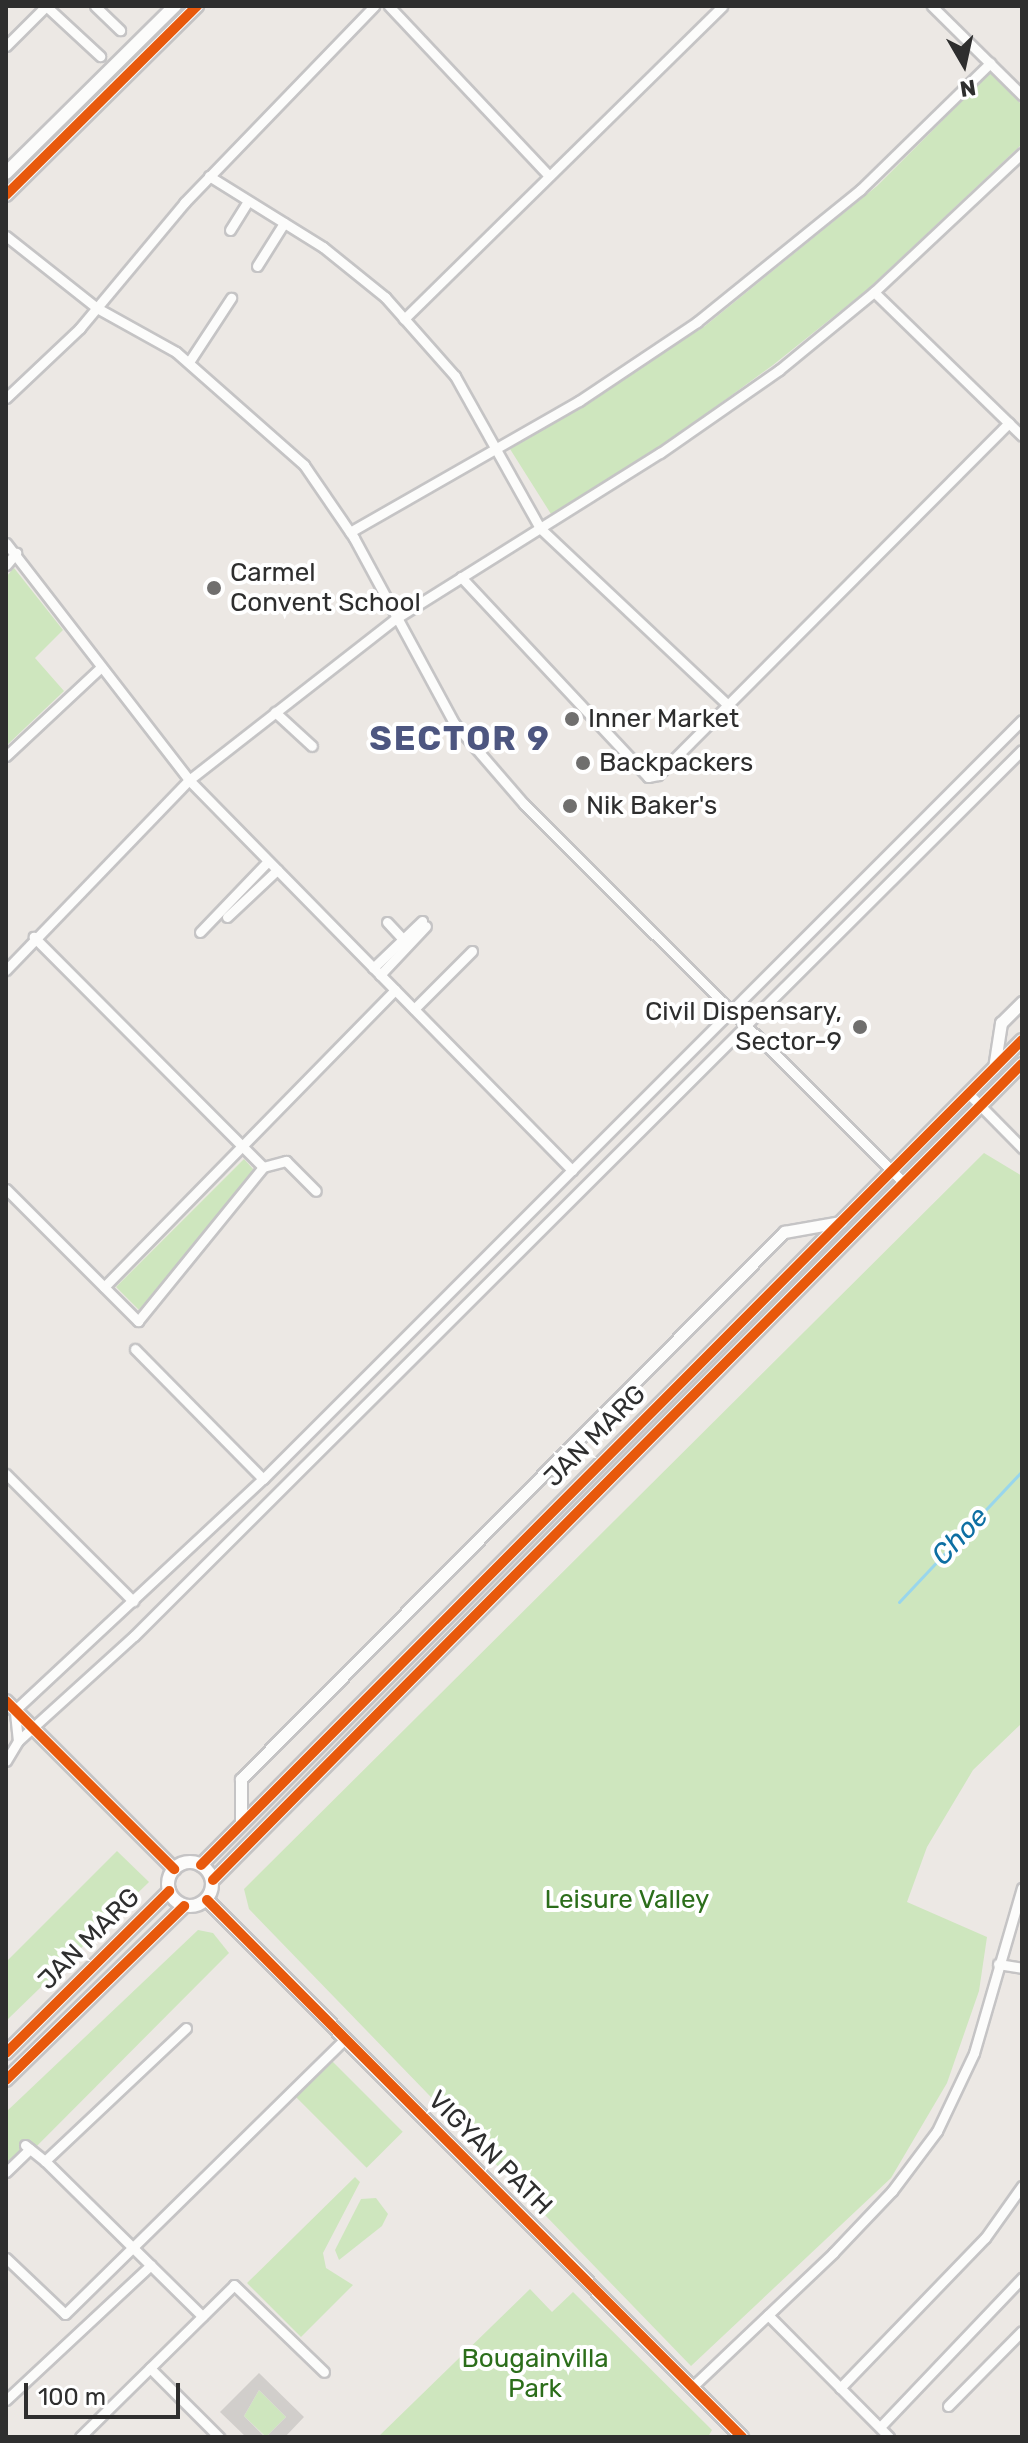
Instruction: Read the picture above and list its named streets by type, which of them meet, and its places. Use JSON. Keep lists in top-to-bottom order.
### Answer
{
  "streets": {
    "main road": ["JAN MARG", "VIGYAN PATH"]
  },
  "crossings": [
    ["JAN MARG", "VIGYAN PATH"]
  ],
  "districts": ["SECTOR 9"],
  "water": ["Choe"],
  "parks": ["Leisure Valley", "Bougainvilla Park"],
  "places": [
    "Carmel Convent School",
    "Inner Market",
    "Backpackers",
    "Nik Baker's",
    "Civil Dispensary, Sector-9"
  ],
  "scale_bar": "100 m",
  "north": "bottom"
}
